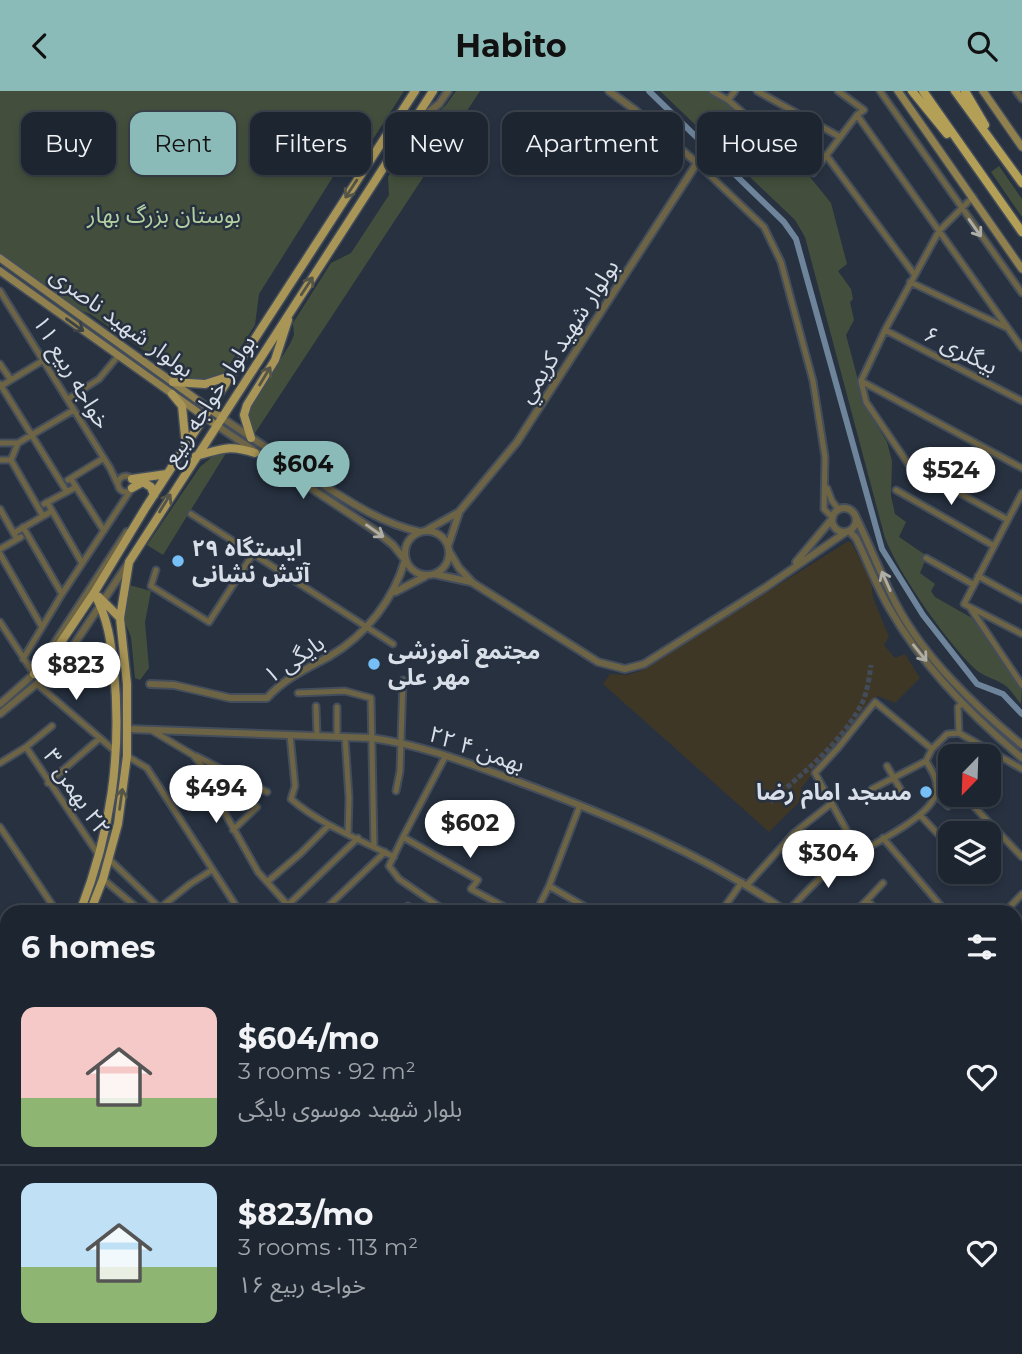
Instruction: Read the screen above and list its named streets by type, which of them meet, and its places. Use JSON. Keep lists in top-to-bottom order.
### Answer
{
  "streets": {
    "main road": ["بولوار شهید ناصری", "بولوار خواجه ربیع"],
    "street": [
      "بولوار شهيد كريمي",
      "بیگلری ۶",
      "خواجه ربیع ۱۱",
      "بایگی ۱",
      "۲۲ بهمن ۴",
      "٢٢ بهمن ۳"
    ]
  },
  "crossings": [
    ["بولوار شهید ناصری", "خواجه ربیع ۱۱"],
    ["بولوار شهید ناصری", "بولوار خواجه ربیع"],
    ["خواجه ربیع ۱۱", "بولوار خواجه ربیع"]
  ],
  "parks": ["بوستان بزرگ بهار"],
  "places": ["ایستگاه ۲۹ آتش نشانی", "مجتمع آموزشی مهر علی", "مسجد امام رضا"],
  "north": "bottom left",
  "page": {
    "header": "Habito",
    "chip": [
      "Buy",
      "Rent",
      "Filters",
      "New",
      "Apartment",
      "House"
    ],
    "price": [
      "$604",
      "$524",
      "$823",
      "$494",
      "$602",
      "$304"
    ],
    "heading": "6 homes",
    "list": [
      {
        "name": "$604/mo",
        "note": "3 rooms · 92 m² · بلوار شهید موسوی بایگی"
      },
      {
        "name": "$823/mo",
        "note": "3 rooms · 113 m² · خواجه ربیع ۱۶"
      }
    ]
  }
}
